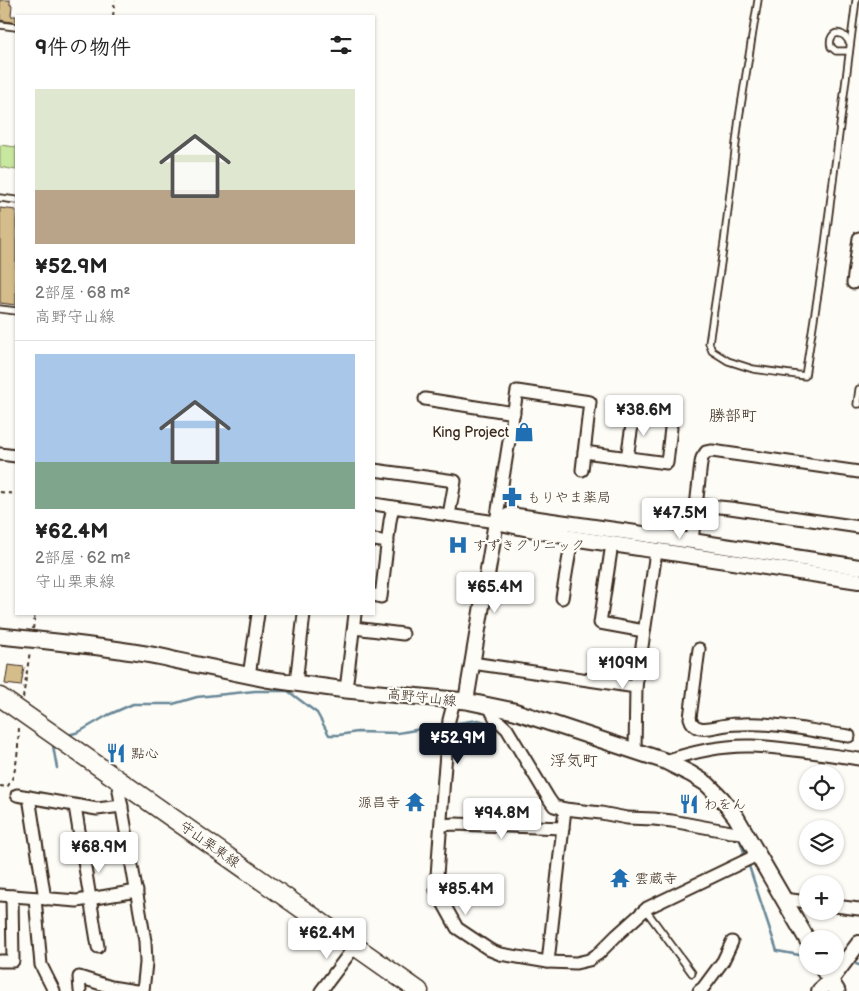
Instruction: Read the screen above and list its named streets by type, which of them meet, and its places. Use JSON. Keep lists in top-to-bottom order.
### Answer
{
  "streets": {
    "main road": ["高野守山線", "守山栗東線"]
  },
  "districts": ["勝部町", "浮気町"],
  "places": {
    "shop": ["King Project"],
    "pharmacy": ["もりやま薬局"],
    "hospital": ["すずきクリニック"],
    "restaurant": ["點心", "わをん"],
    "temple": ["源昌寺", "雲蔵寺"]
  },
  "page": {
    "heading": "9件の物件",
    "list": [
      {
        "name": "¥52.9M",
        "note": "2部屋 · 68 m² · 高野守山線"
      },
      {
        "name": "¥62.4M",
        "note": "2部屋 · 62 m² · 守山栗東線"
      }
    ],
    "price": [
      "¥38.6M",
      "¥47.5M",
      "¥65.4M",
      "¥109M",
      "¥52.9M",
      "¥94.8M",
      "¥68.9M",
      "¥85.4M",
      "¥62.4M"
    ],
    "map_buttons": ["+", "−"]
  }
}
